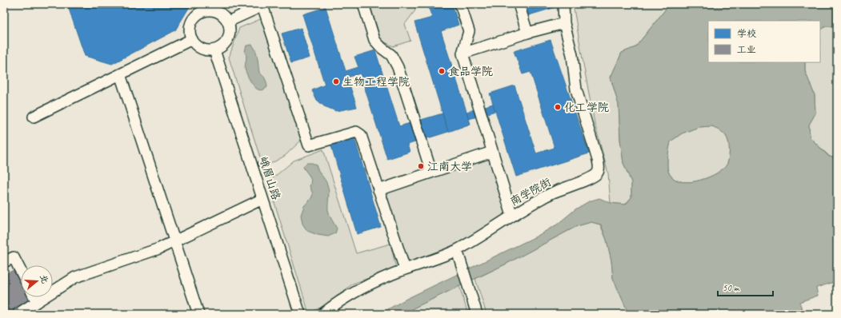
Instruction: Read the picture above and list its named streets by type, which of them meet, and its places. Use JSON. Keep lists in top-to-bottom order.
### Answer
{
  "streets": {
    "street": ["峨眉山路", "南学院街"]
  },
  "places": [
    "食品学院",
    "生物工程学院",
    "化工学院",
    "江南大学"
  ],
  "legend": ["学校", "工业"],
  "scale_bar": "50 m",
  "north": "right"
}
